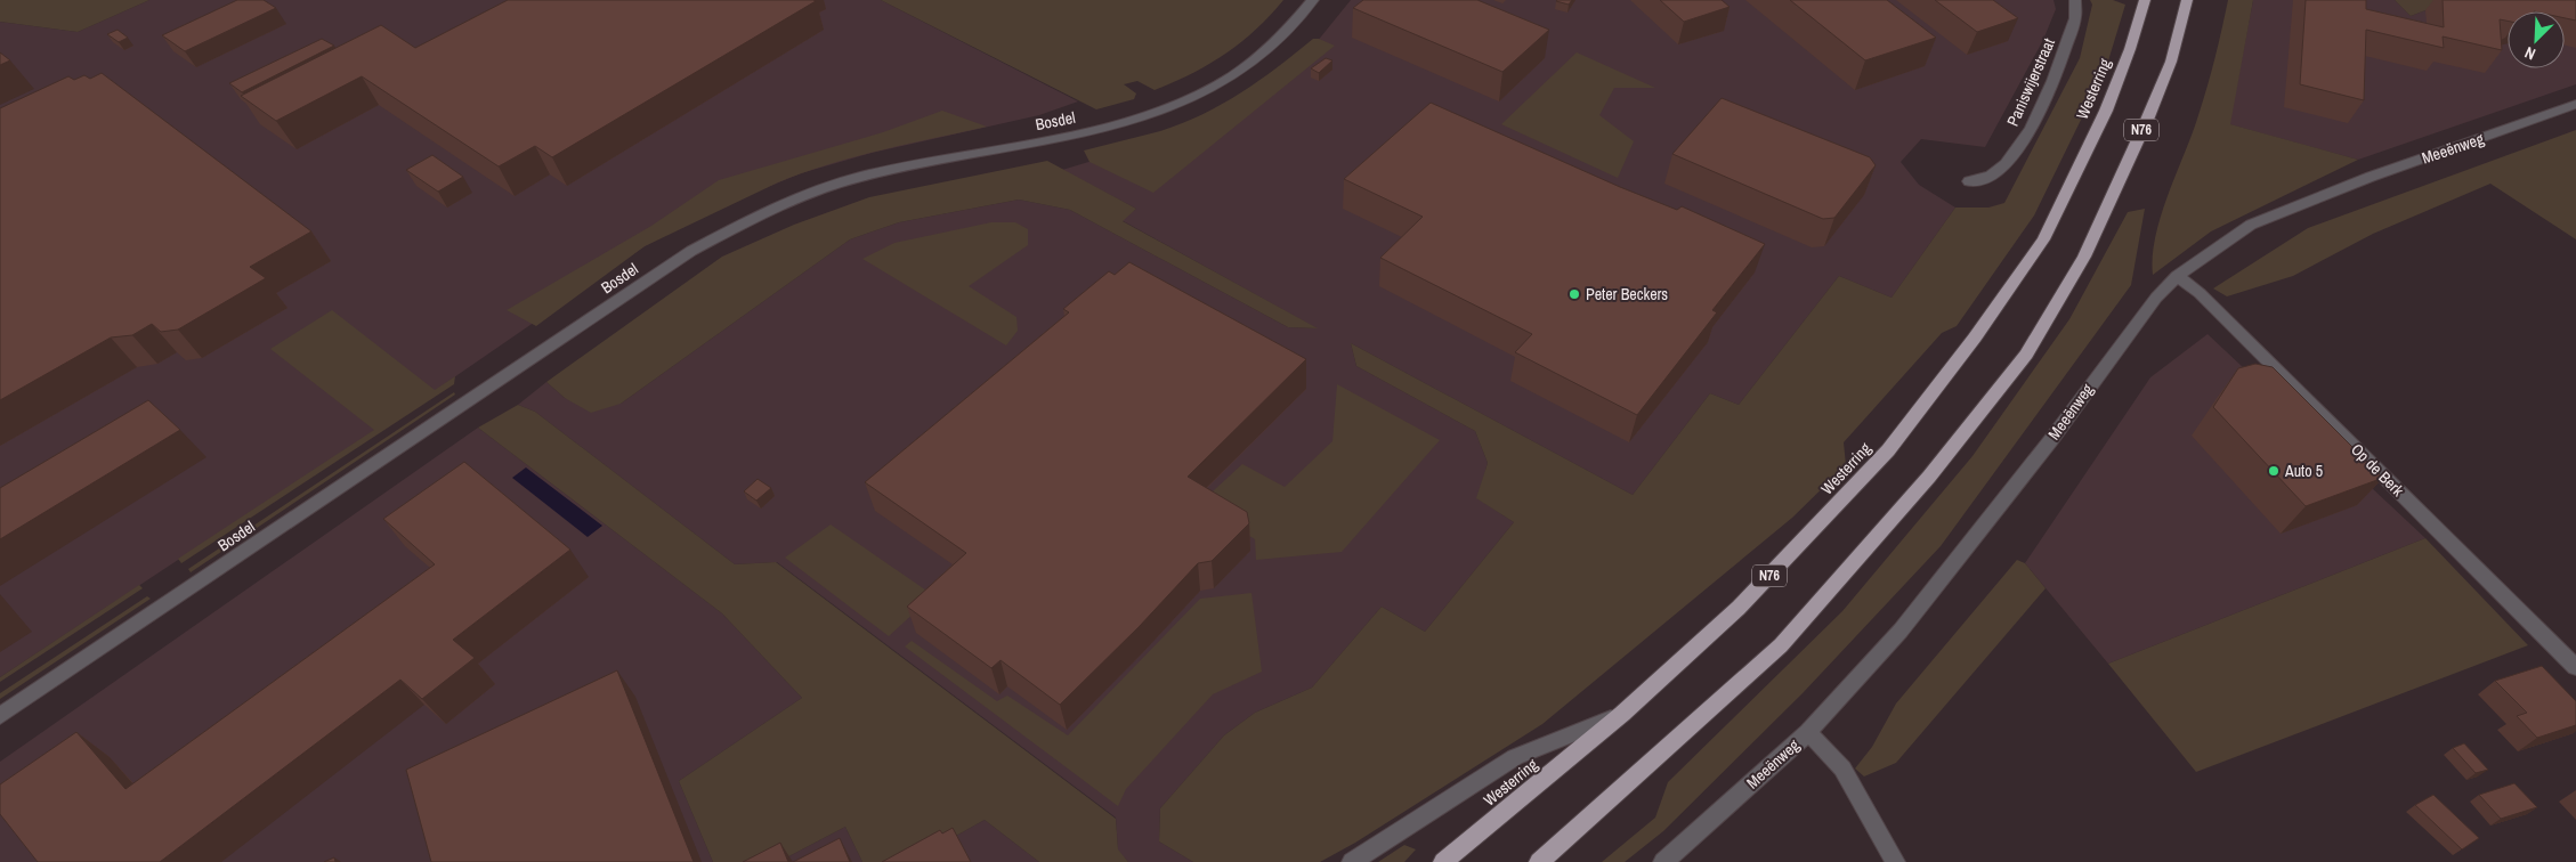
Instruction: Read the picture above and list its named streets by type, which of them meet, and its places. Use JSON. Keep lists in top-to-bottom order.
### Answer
{
  "streets": {
    "highway": ["Westerring", "N76"],
    "street": [
      "Paniswijerstraat",
      "Bosdel",
      "Meeënweg",
      "Op de Berk"
    ]
  },
  "crossings": [
    ["Meeënweg", "Op de Berk"]
  ],
  "places": ["Peter Beckers", "Auto 5"],
  "north": "bottom left"
}
